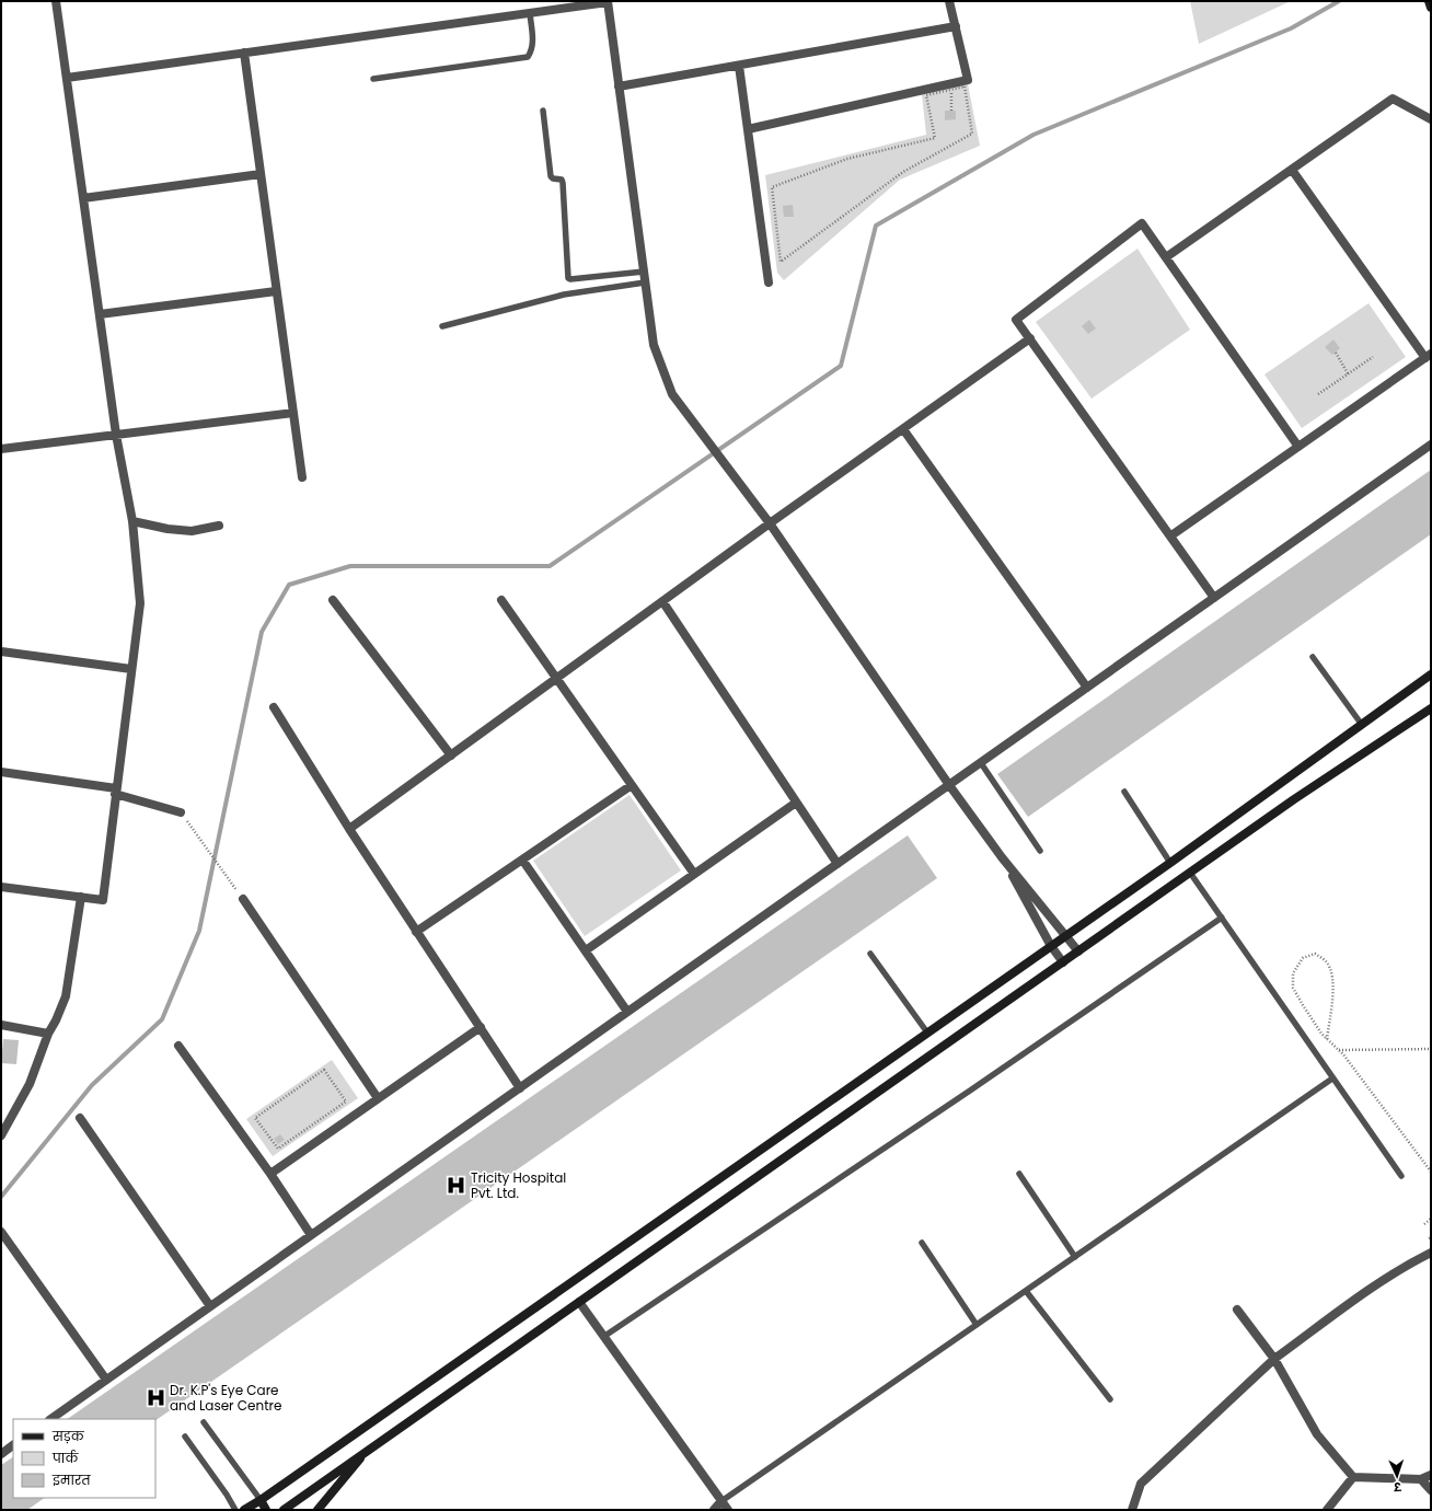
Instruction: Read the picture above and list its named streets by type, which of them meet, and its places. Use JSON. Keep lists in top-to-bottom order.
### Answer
{
  "places": {
    "hospital": ["Tricity Hospital Pvt. Ltd.", "Dr. K.P's Eye Care and Laser Centre"]
  },
  "legend": ["सड़क", "पार्क", "इमारत"],
  "north": "bottom"
}
